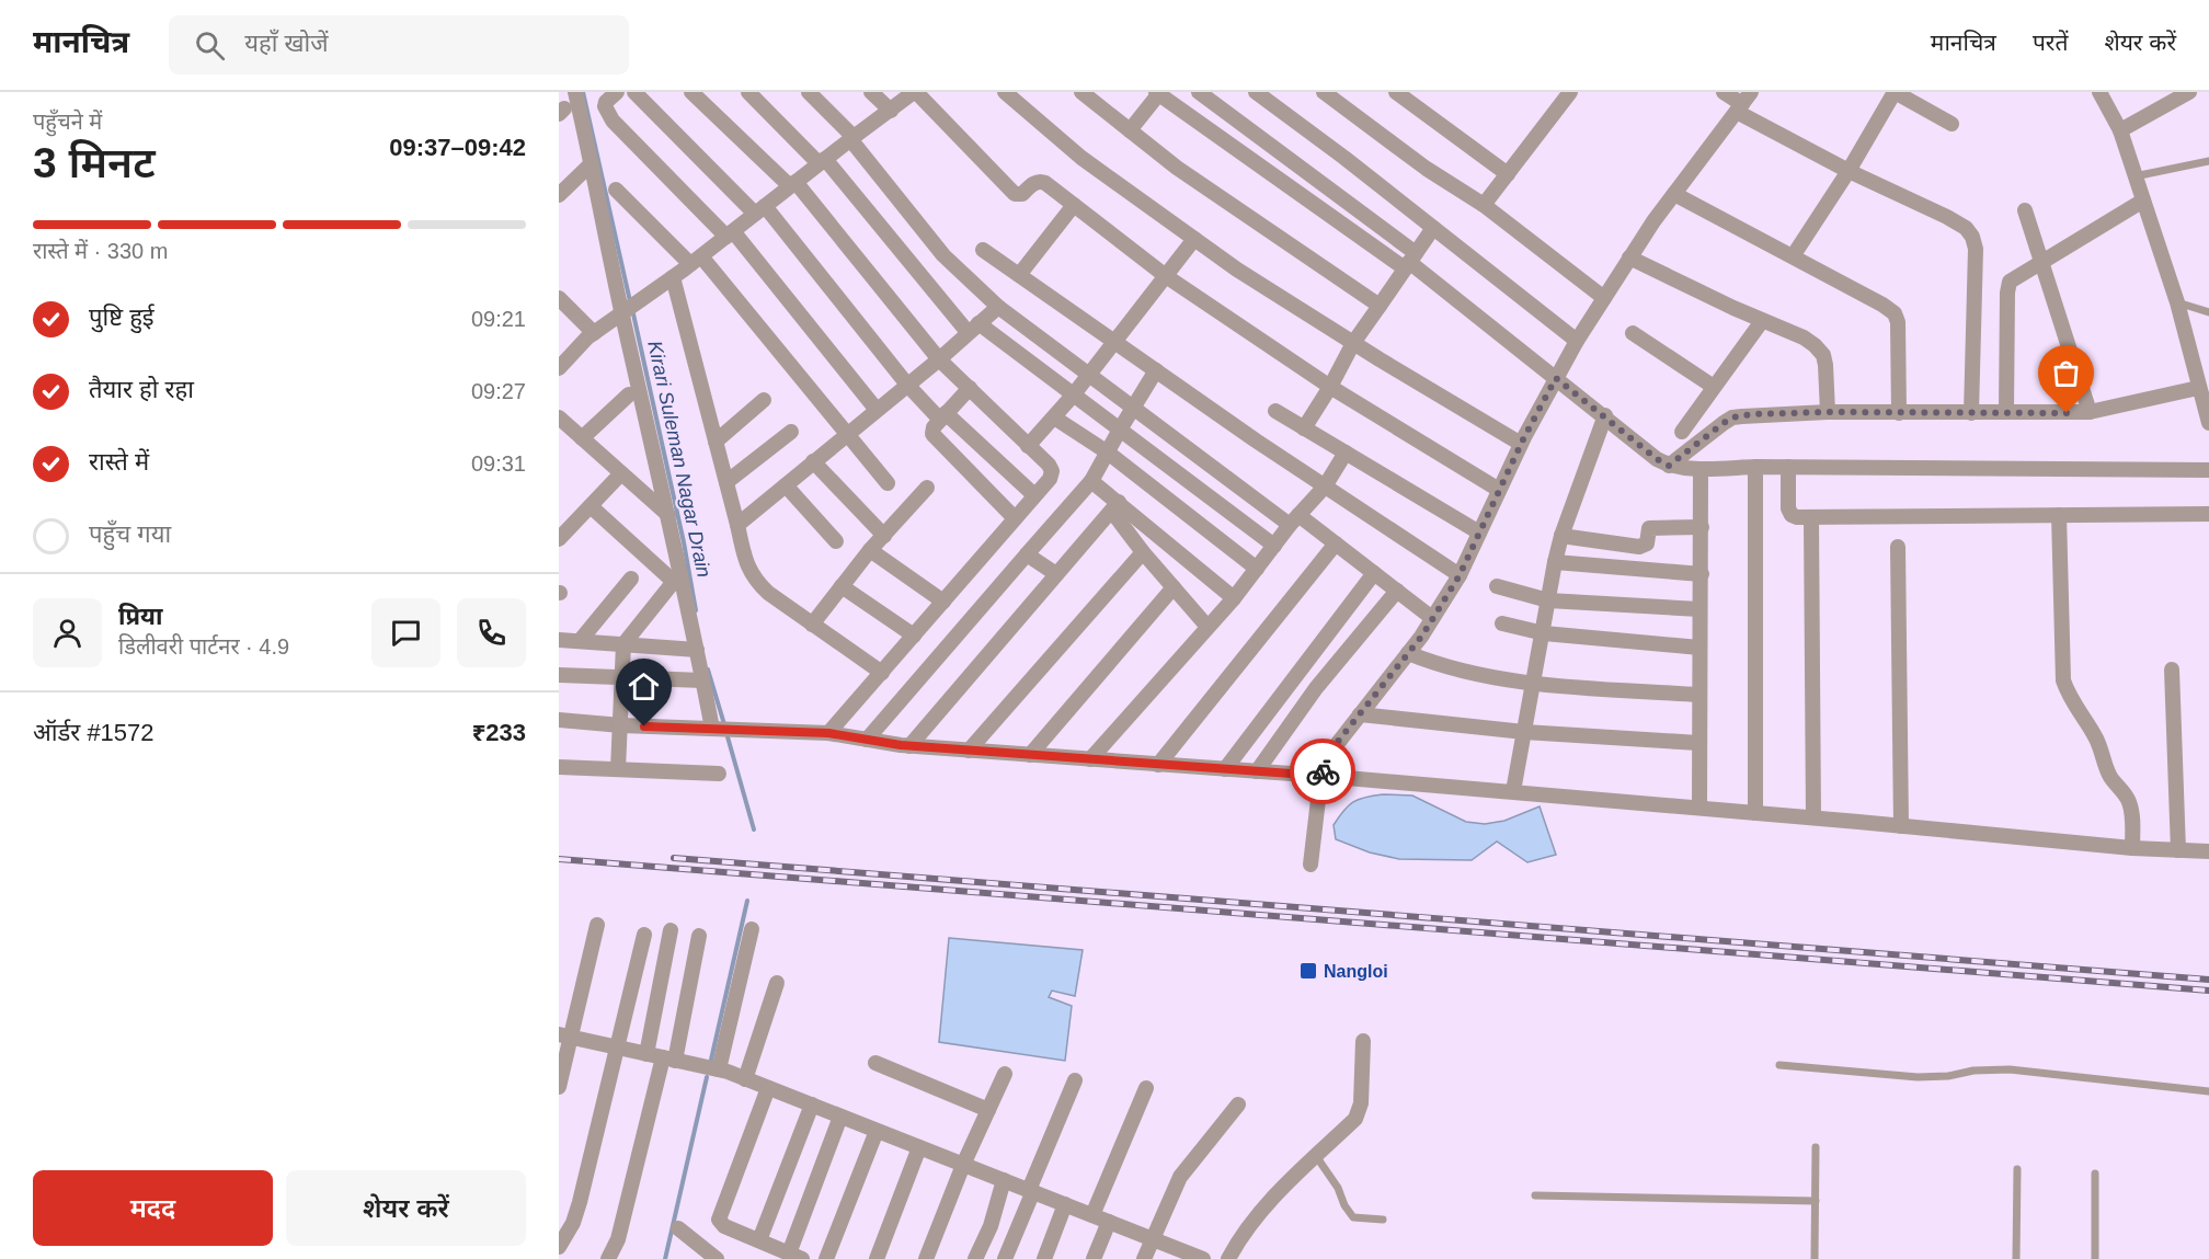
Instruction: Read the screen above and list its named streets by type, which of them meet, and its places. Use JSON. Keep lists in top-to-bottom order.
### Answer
{
  "water": ["Kirari Suleman Nagar Drain"],
  "places": {
    "transit": ["Nangloi"]
  },
  "page": {
    "header": "मानचित्र",
    "search": "यहाँ खोजें",
    "nav": ["मानचित्र", "परतें", "शेयर करें"],
    "heading": ["3 मिनट", "पहुँचने में", "09:37–09:42"],
    "panel": [
      "प्रिया",
      "डिलीवरी पार्टनर · 4.9",
      "ऑर्डर #1572",
      "₹233"
    ],
    "bar": "रास्ते में · 330 m",
    "list": [
      ["पुष्टि हुई", "09:21"],
      ["तैयार हो रहा", "09:27"],
      ["रास्ते में", "09:31"],
      "पहुँच गया"
    ],
    "buttons": ["मदद", "शेयर करें"]
  }
}
